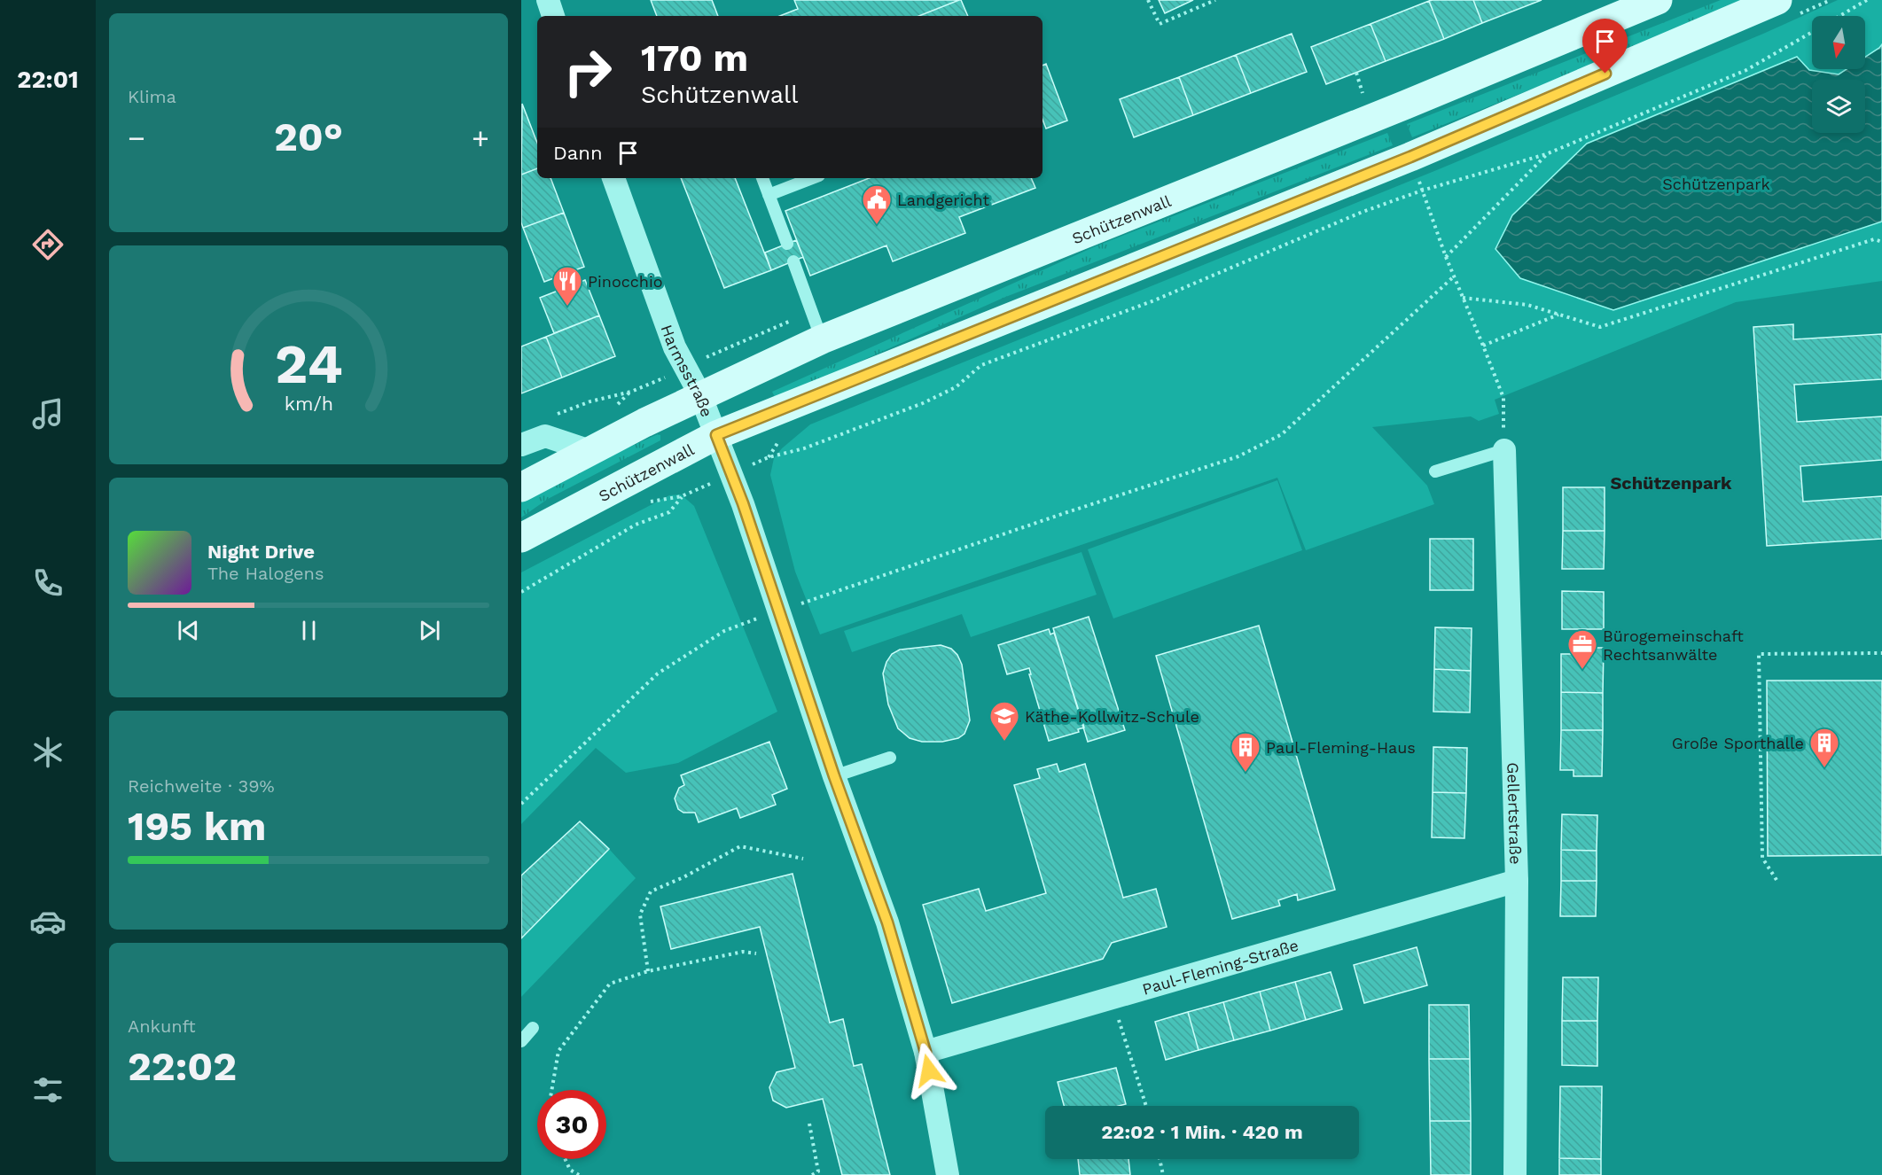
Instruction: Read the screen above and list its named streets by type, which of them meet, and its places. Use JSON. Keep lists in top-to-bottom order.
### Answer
{
  "streets": {
    "main road": ["Schützenwall"],
    "street": ["Harmsstraße", "Gellertstraße", "Paul-Fleming-Straße"]
  },
  "crossings": [
    ["Schützenwall", "Harmsstraße"],
    ["Harmsstraße", "Paul-Fleming-Straße"],
    ["Gellertstraße", "Paul-Fleming-Straße"]
  ],
  "districts": ["Schützenpark"],
  "parks": ["Schützenpark"],
  "places": {
    "public building": ["Landgericht"],
    "restaurant": ["Pinocchio"],
    "office": ["Bürogemeinschaft Rechtsanwälte"],
    "school or university": ["Käthe-Kollwitz-Schule"],
    "building": ["Große Sporthalle", "Paul-Fleming-Haus"]
  },
  "north": "bottom",
  "page": {
    "tabs": "22:01",
    "tile": [
      "Klima",
      ["Reichweite · 39%", "195 km"],
      ["Ankunft", "22:02"]
    ],
    "turn": ["170 m", "Schützenwall"],
    "heat": ["−", "20°", "+"],
    "then": "Dann",
    "song": ["Night Drive", "The Halogens"],
    "limit": "30",
    "trip": "22:02 · 1 Min. · 420 m",
    "gauge": ["24", "km/h"]
  }
}
